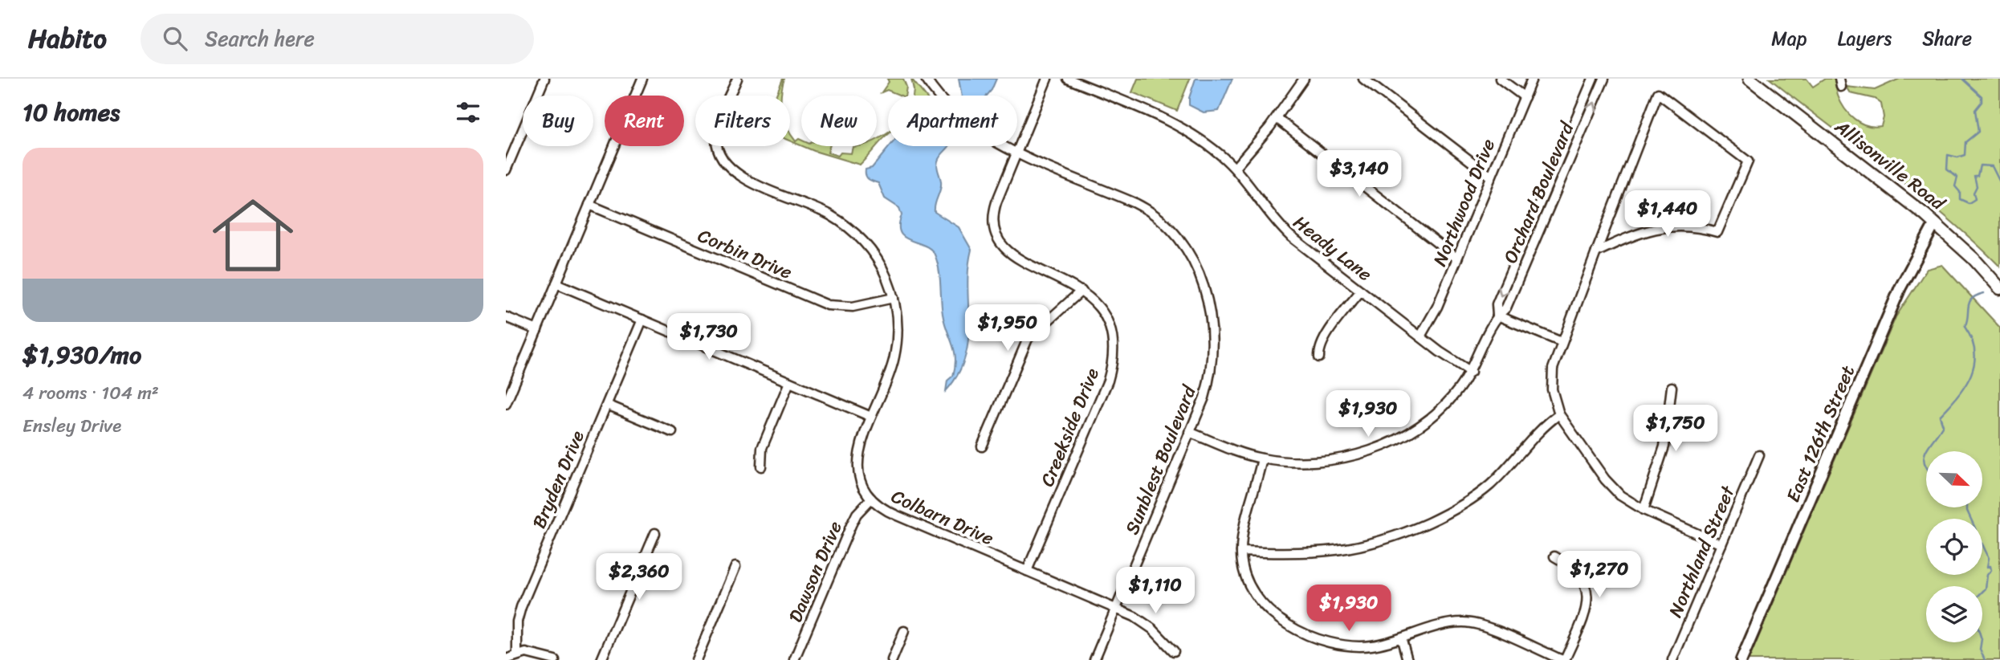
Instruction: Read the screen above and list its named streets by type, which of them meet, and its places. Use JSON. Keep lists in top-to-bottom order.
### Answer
{
  "streets": {
    "main road": ["Allisonville Road", "East 126th Street"],
    "street": [
      "Orchard Boulevard",
      "Northwood Drive",
      "Heady Lane",
      "Corbin Drive",
      "Creekside Drive",
      "Sunblest Boulevard",
      "Bryden Drive",
      "Colbarn Drive",
      "Northland Street",
      "Dawson Drive"
    ]
  },
  "crossings": [
    ["Allisonville Road", "East 126th Street"],
    ["Orchard Boulevard", "Heady Lane"],
    ["Orchard Boulevard", "Sunblest Boulevard"],
    ["Northwood Drive", "Heady Lane"],
    ["Corbin Drive", "Colbarn Drive"],
    ["Creekside Drive", "Sunblest Boulevard"],
    ["Creekside Drive", "Colbarn Drive"],
    ["Sunblest Boulevard", "Colbarn Drive"],
    ["Colbarn Drive", "Dawson Drive"]
  ],
  "north": "bottom right",
  "page": {
    "header": "Habito",
    "search": "Search here",
    "nav": ["Map", "Layers", "Share"],
    "heading": "10 homes",
    "chip": [
      "Buy",
      "Rent",
      "Filters",
      "New",
      "Apartment"
    ],
    "list": [
      {
        "name": "$1,930/mo",
        "note": "4 rooms · 104 m² · Ensley Drive"
      }
    ],
    "price": [
      "$3,140",
      "$1,440",
      "$1,950",
      "$1,730",
      "$1,930",
      "$1,750",
      "$1,270",
      "$2,360",
      "$1,110",
      "$1,930"
    ]
  }
}
